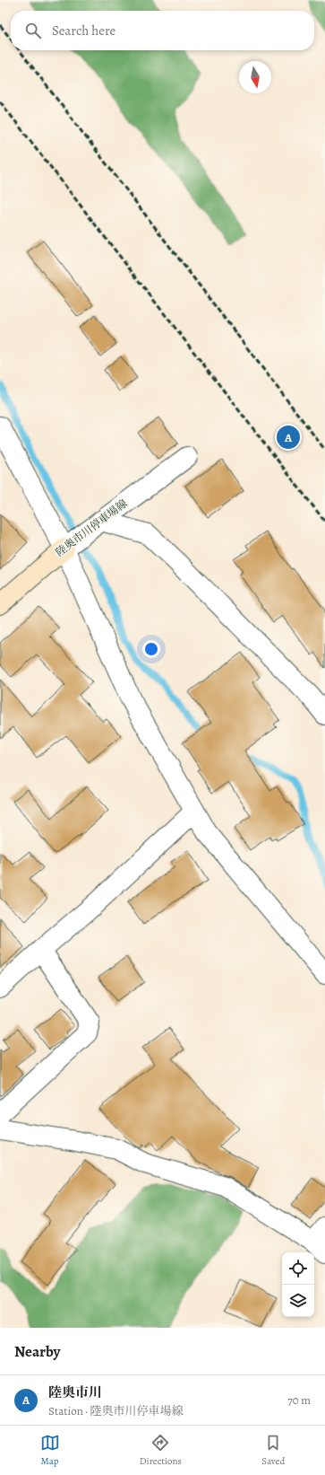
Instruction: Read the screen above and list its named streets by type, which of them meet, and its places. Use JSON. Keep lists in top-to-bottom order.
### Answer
{
  "streets": {
    "main road": ["陸奥市川停車場線"]
  },
  "north": "bottom",
  "page": {
    "search": "Search here",
    "pins": "A",
    "heading": "Nearby",
    "list": [
      {
        "mark": "A",
        "name": "陸奥市川",
        "note": "Station · 陸奥市川停車場線",
        "value": "70 m"
      }
    ],
    "nav": ["Map", "Directions", "Saved"]
  }
}
